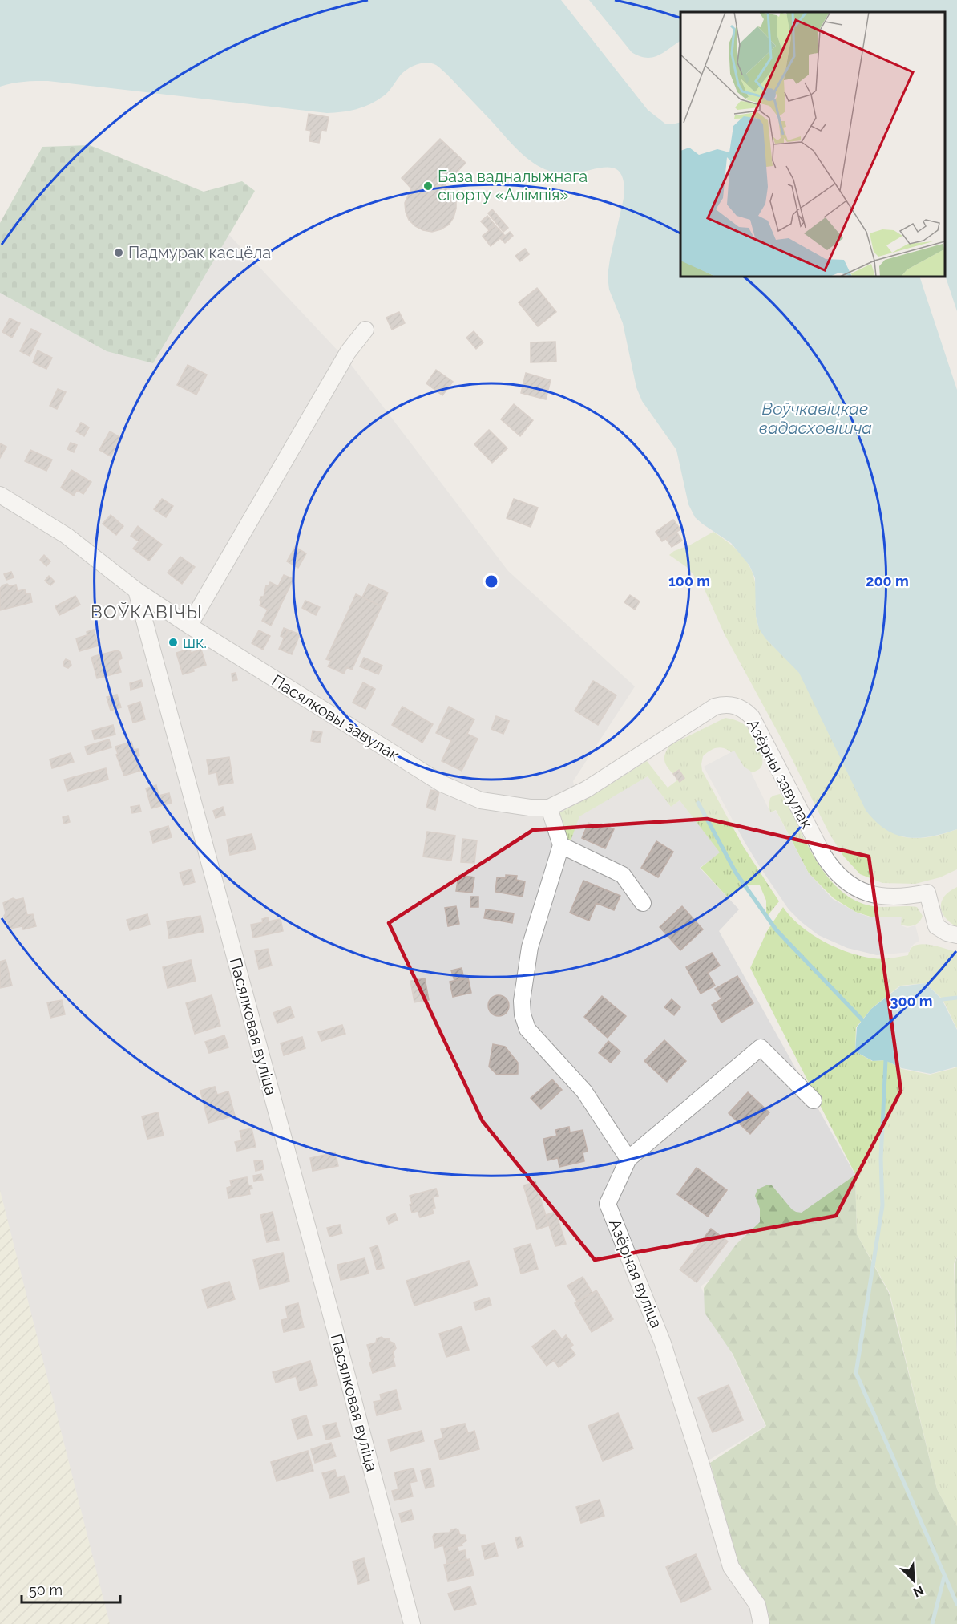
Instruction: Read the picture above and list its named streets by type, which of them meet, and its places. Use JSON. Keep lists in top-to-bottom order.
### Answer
{
  "streets": {
    "street": [
      "Пасялковы завулак",
      "Азёрны завулак",
      "Пасялковая вуліца",
      "Азёрная вуліца"
    ]
  },
  "crossings": [
    ["Пасялковы завулак", "Азёрны завулак"],
    ["Пасялковы завулак", "Пасялковая вуліца"]
  ],
  "districts": ["ВОЎКАВІЧЫ"],
  "water": ["Воўчкавіцкае вадасховішча"],
  "places": ["База вадналыжнага спорту «Алімпія»", "Падмурак касцёла", "шк."],
  "scale_bar": "50 m",
  "north": "bottom right",
  "rings": ["100 m", "200 m", "300 m"]
}
